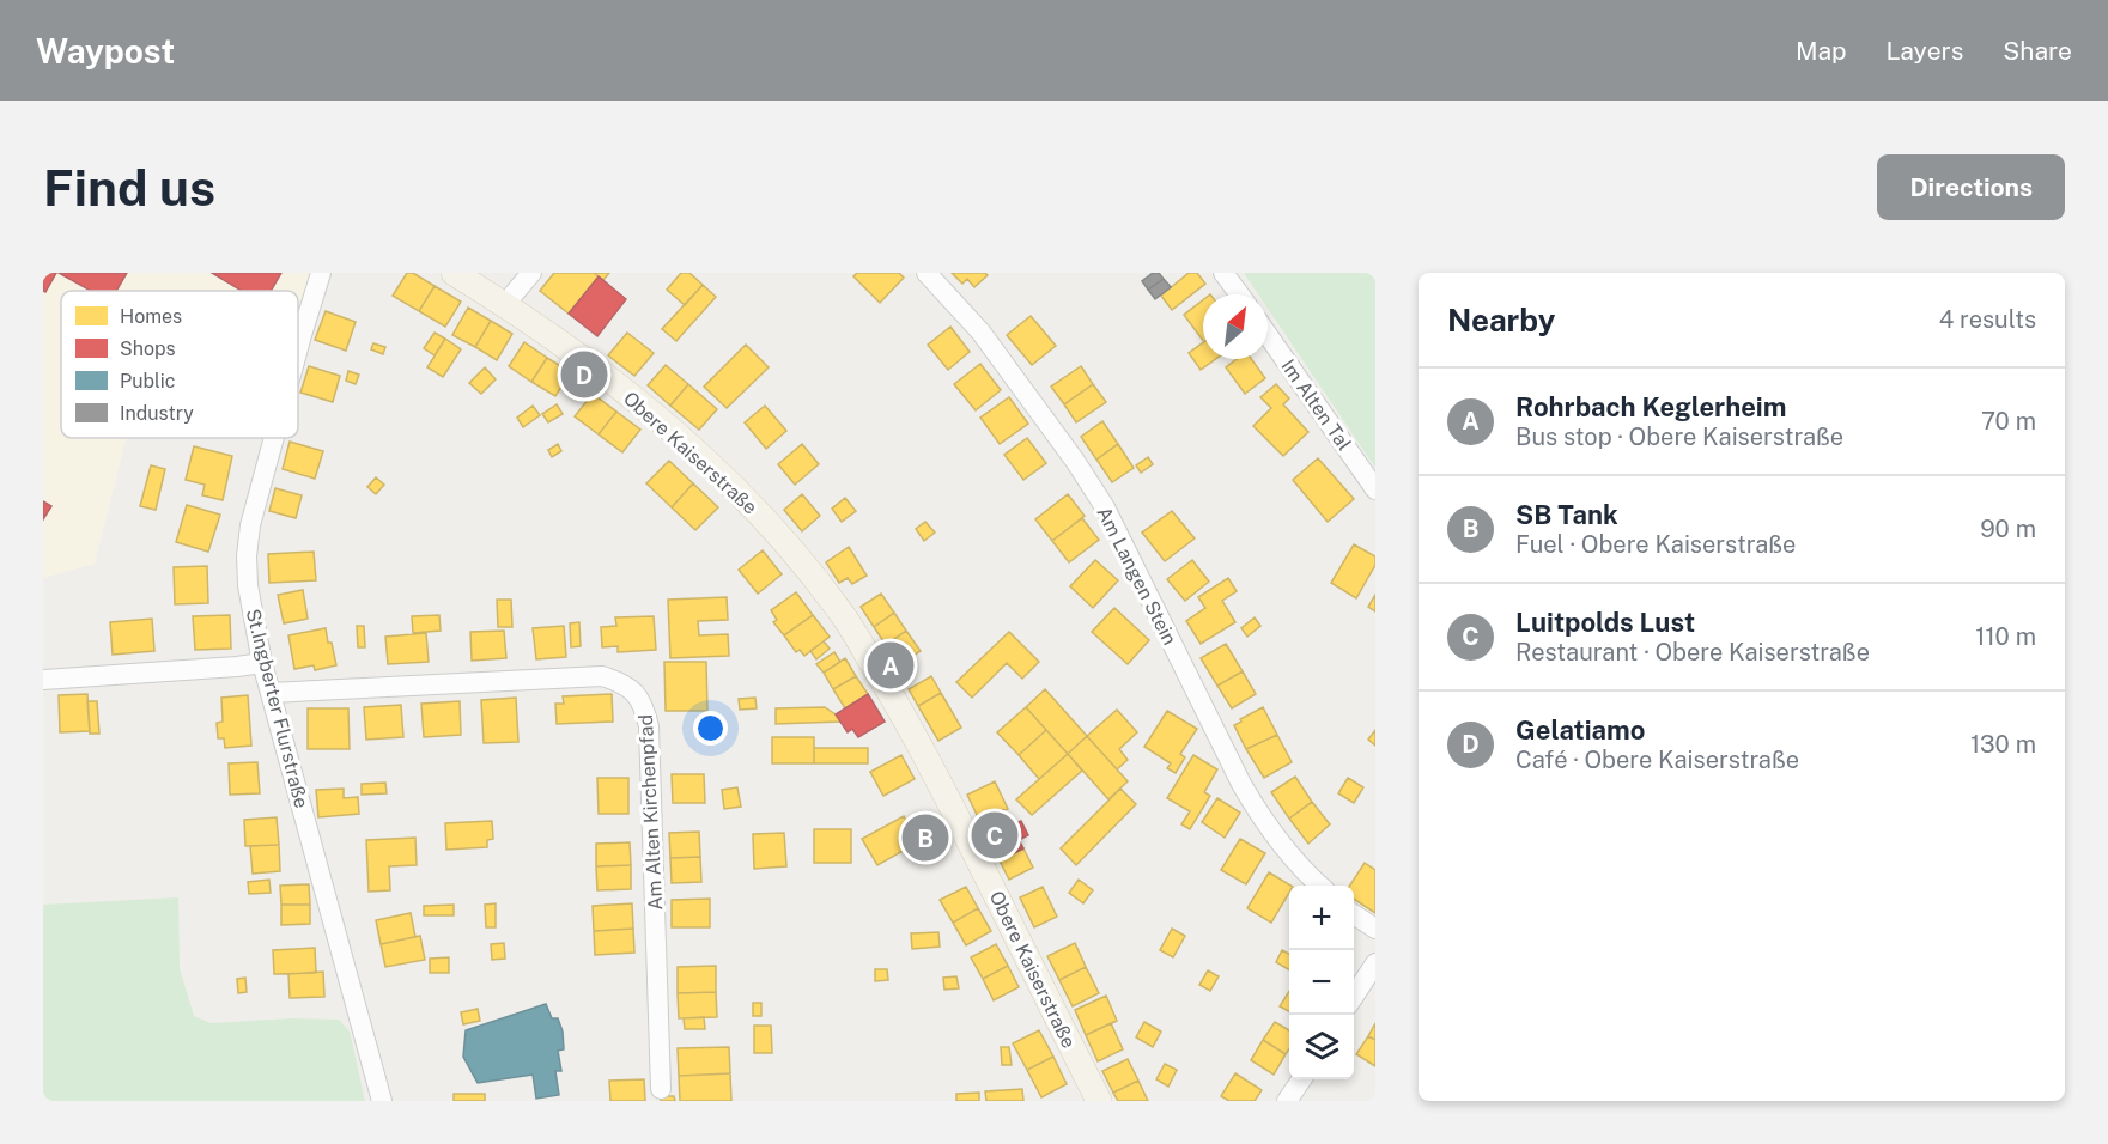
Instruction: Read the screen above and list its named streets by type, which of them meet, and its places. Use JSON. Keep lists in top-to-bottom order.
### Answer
{
  "streets": {
    "main road": ["Obere Kaiserstraße"],
    "street": [
      "Im Alten Tal",
      "Am Langen Stein",
      "St.Ingberter Flurstraße",
      "Am Alten Kirchenpfad"
    ]
  },
  "crossings": [
    ["St.Ingberter Flurstraße", "Am Alten Kirchenpfad"]
  ],
  "legend": [
    "Homes",
    "Shops",
    "Public",
    "Industry"
  ],
  "north": "top right",
  "page": {
    "header": "Waypost",
    "nav": ["Map", "Layers", "Share"],
    "buttons": "Directions",
    "title": "Find us",
    "heading": ["Nearby", "4 results"],
    "pins": [
      "D",
      "A",
      "C",
      "B"
    ],
    "list": [
      {
        "mark": "A",
        "name": "Rohrbach Keglerheim",
        "note": "Bus stop · Obere Kaiserstraße",
        "value": "70 m"
      },
      {
        "mark": "B",
        "name": "SB Tank",
        "note": "Fuel · Obere Kaiserstraße",
        "value": "90 m"
      },
      {
        "mark": "C",
        "name": "Luitpolds Lust",
        "note": "Restaurant · Obere Kaiserstraße",
        "value": "110 m"
      },
      {
        "mark": "D",
        "name": "Gelatiamo",
        "note": "Café · Obere Kaiserstraße",
        "value": "130 m"
      }
    ],
    "map_buttons": ["+", "−"]
  }
}
